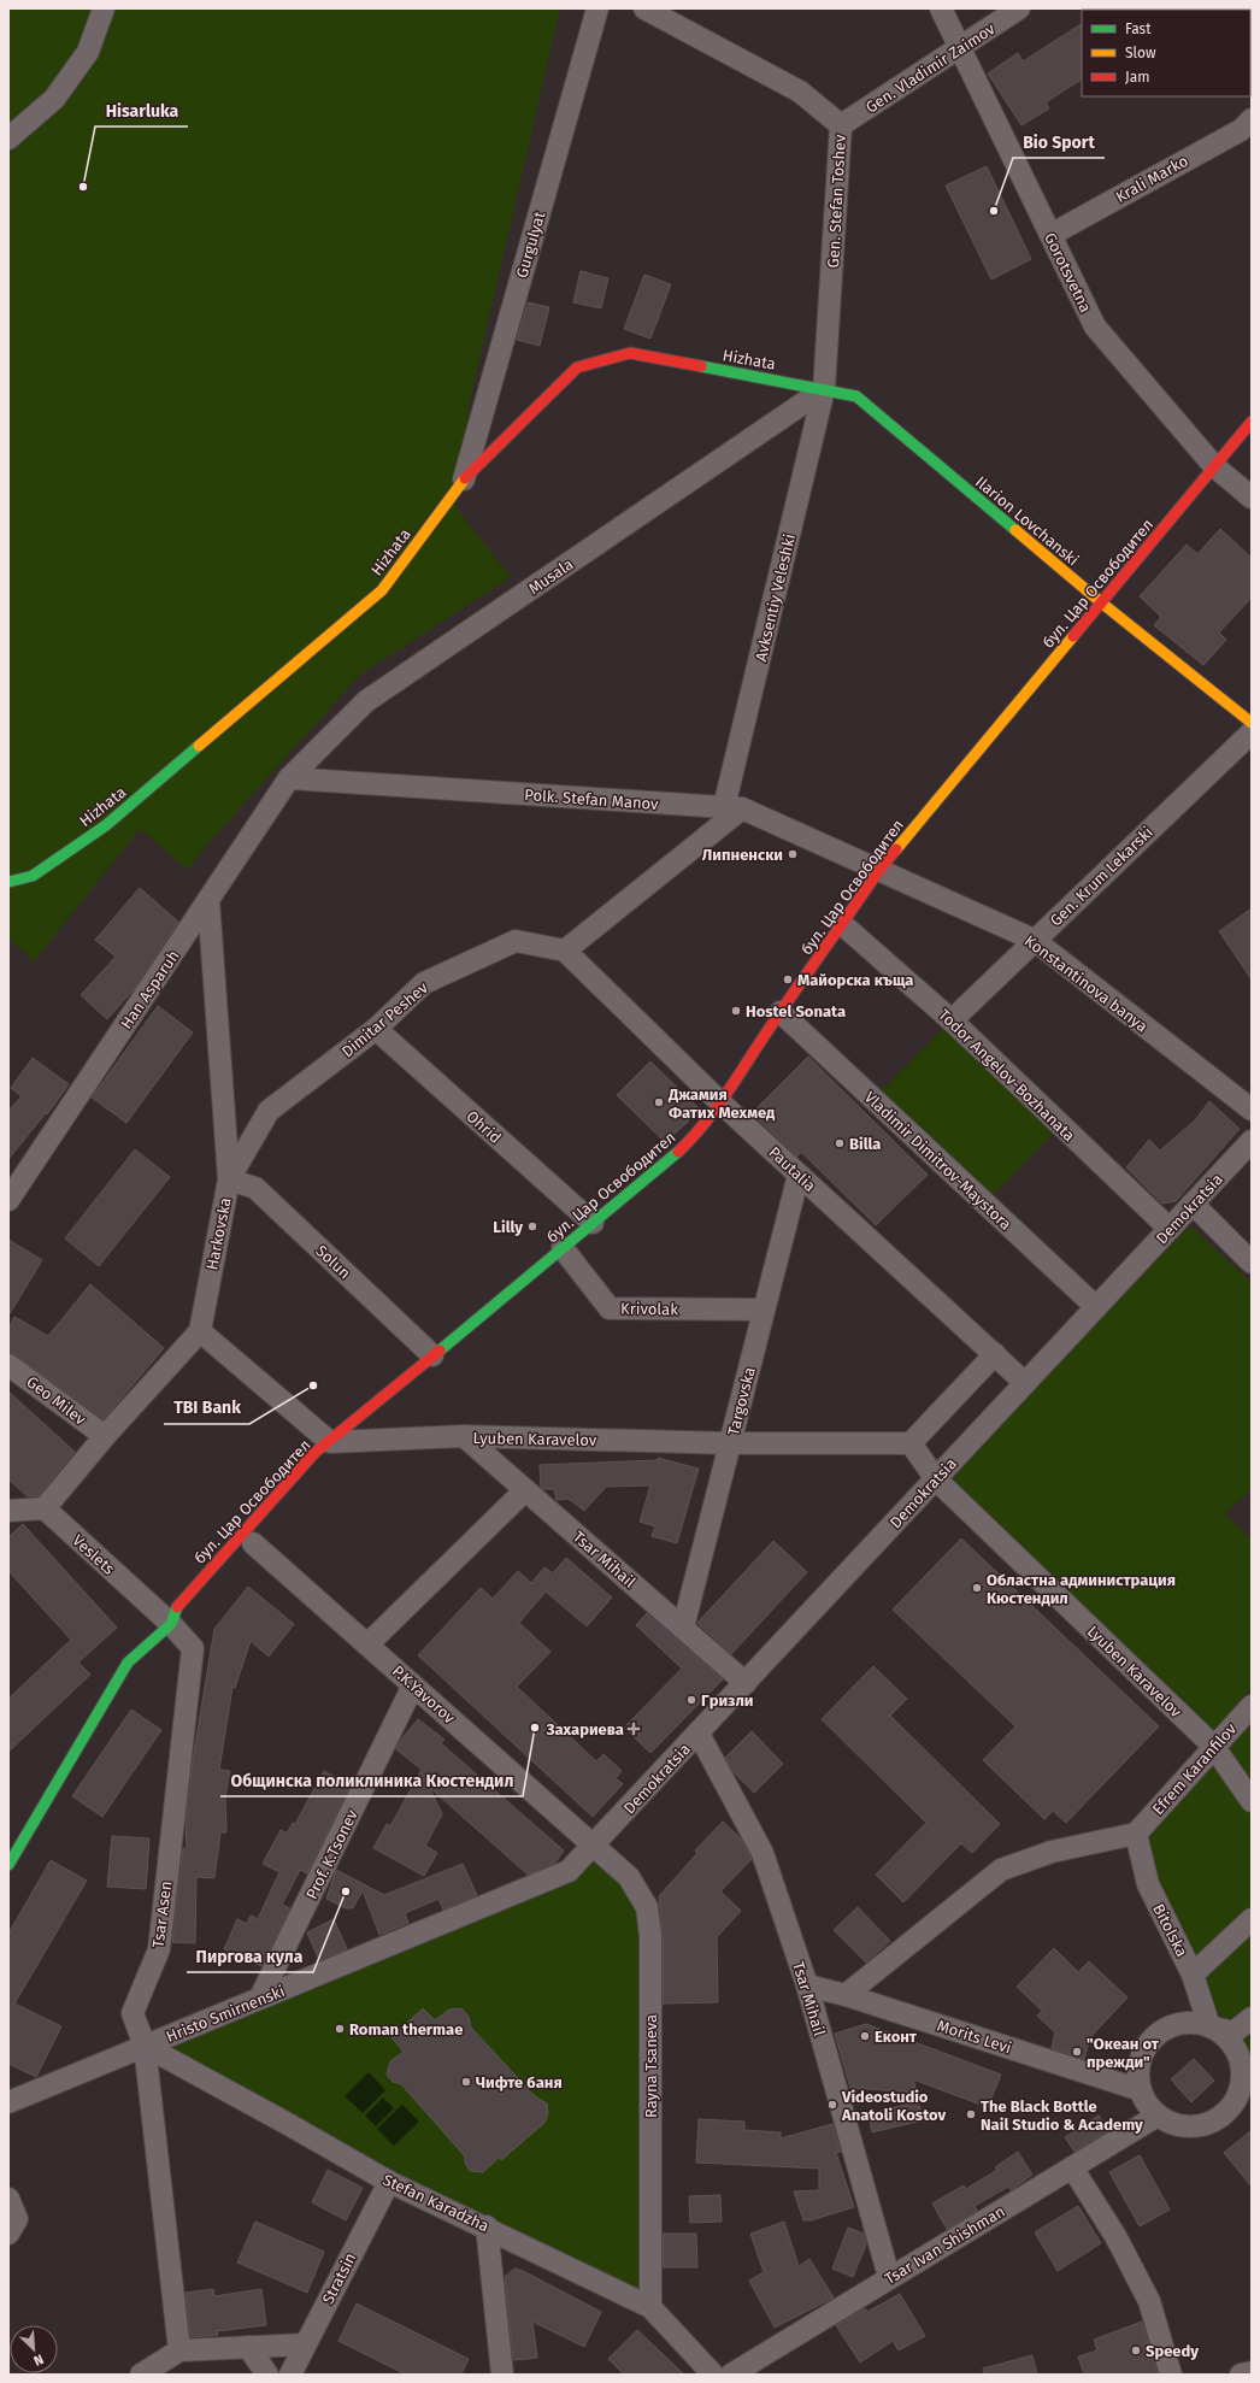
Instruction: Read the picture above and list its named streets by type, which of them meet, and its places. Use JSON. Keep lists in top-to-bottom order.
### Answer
{
  "streets": {
    "main road": ["Hizhata", "Ilarion Lovchanski", "бул. Цар Освободител"],
    "street": [
      "Gen. Vladimir Zaimov",
      "Krali Marko",
      "Gen. Stefan Toshev",
      "Gurgulyat",
      "Gorotsvetna",
      "Musala",
      "Avksentiy Veleshki",
      "Polk. Stefan Manov",
      "Gen. Krum Lekarski",
      "Konstantinova banya",
      "Han Asparuh",
      "Dimitar Peshev",
      "Todor Angelov-Bozhanata",
      "Ohrid",
      "Vladimir Dimitrov-Maystora",
      "Pautalia",
      "Demokratsia",
      "Harkovska",
      "Solun",
      "Krivolak",
      "Geo Milev",
      "Targovska",
      "Lyuben Karavelov",
      "Veslets",
      "Tsar Mihail",
      "P.K.Yavorov",
      "Efrem Karanfilov",
      "Prof. K.Tsonev",
      "Tsar Asen",
      "Bitolska",
      "Hristo Smirnenski",
      "Morits Levi",
      "Rayna Tsaneva",
      "Stefan Karadzha",
      "Tsar Ivan Shishman",
      "Stratsin"
    ]
  },
  "crossings": [
    ["Gen. Vladimir Zaimov", "Gen. Stefan Toshev"],
    ["Gen. Vladimir Zaimov", "Gorotsvetna"],
    ["Krali Marko", "Gorotsvetna"],
    ["Gen. Stefan Toshev", "Hizhata"],
    ["Gen. Stefan Toshev", "Ilarion Lovchanski"],
    ["Gen. Stefan Toshev", "Musala"],
    ["Gen. Stefan Toshev", "Avksentiy Veleshki"],
    ["Gurgulyat", "Hizhata"],
    ["Gorotsvetna", "бул. Цар Освободител"],
    ["Hizhata", "Ilarion Lovchanski"],
    ["Hizhata", "Musala"],
    ["Hizhata", "Avksentiy Veleshki"],
    ["Ilarion Lovchanski", "Musala"],
    ["Ilarion Lovchanski", "бул. Цар Освободител"],
    ["Ilarion Lovchanski", "Avksentiy Veleshki"],
    ["Musala", "Avksentiy Veleshki"],
    ["Musala", "Polk. Stefan Manov"],
    ["Musala", "Han Asparuh"],
    ["бул. Цар Освободител", "Polk. Stefan Manov"],
    ["бул. Цар Освободител", "Konstantinova banya"],
    ["бул. Цар Освободител", "Todor Angelov-Bozhanata"],
    ["бул. Цар Освободител", "Ohrid"],
    ["бул. Цар Освободител", "Vladimir Dimitrov-Maystora"],
    ["бул. Цар Освободител", "Pautalia"],
    ["бул. Цар Освободител", "Solun"],
    ["бул. Цар Освободител", "Krivolak"],
    ["бул. Цар Освободител", "Lyuben Karavelov"],
    ["бул. Цар Освободител", "Veslets"],
    ["бул. Цар Освободител", "Tsar Asen"],
    ["Avksentiy Veleshki", "Polk. Stefan Manov"],
    ["Polk. Stefan Manov", "Konstantinova banya"],
    ["Polk. Stefan Manov", "Han Asparuh"],
    ["Gen. Krum Lekarski", "Konstantinova banya"],
    ["Gen. Krum Lekarski", "Todor Angelov-Bozhanata"],
    ["Han Asparuh", "Harkovska"],
    ["Dimitar Peshev", "Ohrid"],
    ["Dimitar Peshev", "Pautalia"],
    ["Dimitar Peshev", "Harkovska"],
    ["Dimitar Peshev", "Solun"],
    ["Todor Angelov-Bozhanata", "Demokratsia"],
    ["Vladimir Dimitrov-Maystora", "Demokratsia"],
    ["Pautalia", "Demokratsia"],
    ["Pautalia", "Targovska"],
    ["Demokratsia", "Lyuben Karavelov"],
    ["Demokratsia", "Tsar Mihail"],
    ["Demokratsia", "P.K.Yavorov"],
    ["Demokratsia", "Hristo Smirnenski"],
    ["Demokratsia", "Rayna Tsaneva"],
    ["Harkovska", "Solun"],
    ["Krivolak", "Targovska"],
    ["Targovska", "Lyuben Karavelov"],
    ["Targovska", "Tsar Mihail"],
    ["Lyuben Karavelov", "Tsar Mihail"],
    ["Lyuben Karavelov", "Efrem Karanfilov"],
    ["Veslets", "Tsar Asen"],
    ["Tsar Mihail", "Morits Levi"],
    ["Tsar Mihail", "Tsar Ivan Shishman"],
    ["P.K.Yavorov", "Prof. K.Tsonev"],
    ["P.K.Yavorov", "Hristo Smirnenski"],
    ["P.K.Yavorov", "Rayna Tsaneva"],
    ["Efrem Karanfilov", "Bitolska"],
    ["Prof. K.Tsonev", "Hristo Smirnenski"],
    ["Tsar Asen", "Hristo Smirnenski"],
    ["Tsar Asen", "Stefan Karadzha"],
    ["Bitolska", "Morits Levi"],
    ["Bitolska", "Tsar Ivan Shishman"],
    ["Hristo Smirnenski", "Rayna Tsaneva"],
    ["Hristo Smirnenski", "Stefan Karadzha"],
    ["Morits Levi", "Tsar Ivan Shishman"],
    ["Rayna Tsaneva", "Stefan Karadzha"],
    ["Stefan Karadzha", "Stratsin"]
  ],
  "places": {
    "other": [
      "Hisarluka",
      "Bio Sport",
      "Липненски",
      "Майорска къща",
      "Hostel Sonata",
      "Джамия Фатих Мехмед",
      "Billa",
      "Lilly",
      "TBI Bank",
      "Областна администрация Кюстендил",
      "Гризли",
      "Общинска поликлиника Кюстендил",
      "Пиргова кула",
      "Roman thermae",
      "Еконт",
      "\"Океан от прежди\"",
      "Чифте баня",
      "Videostudio Anatoli Kostov",
      "The Black Bottle Nail Studio & Academy",
      "Speedy"
    ],
    "health": ["Захариева"]
  },
  "legend": ["Fast", "Slow", "Jam"],
  "north": "bottom right"
}
